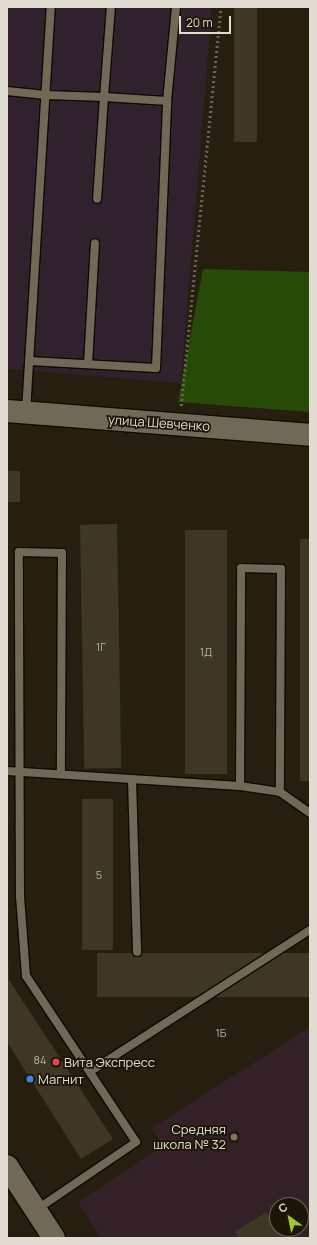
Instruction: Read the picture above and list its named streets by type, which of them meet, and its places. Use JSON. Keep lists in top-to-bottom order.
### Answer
{
  "streets": {
    "main road": ["улица Шевченко"]
  },
  "places": ["Вита Экспресс", "Магнит", "Средняя школа № 32"],
  "house_numbers": [
    "1Г",
    "1Д",
    "5",
    "1Б",
    "84"
  ],
  "scale_bar": "20 m",
  "north": "top left"
}
